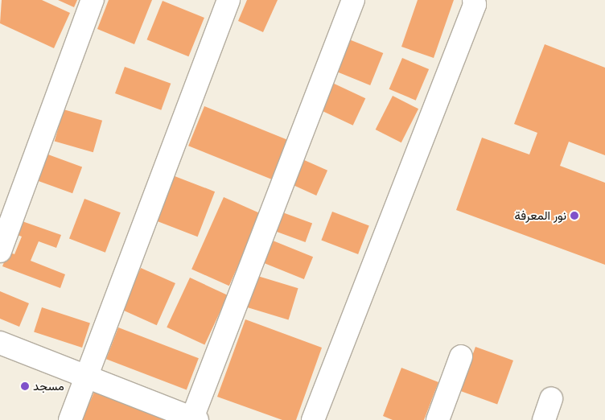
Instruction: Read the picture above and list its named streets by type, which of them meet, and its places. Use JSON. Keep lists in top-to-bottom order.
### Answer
{
  "places": ["نور المعرفة", "مسجد"]
}
